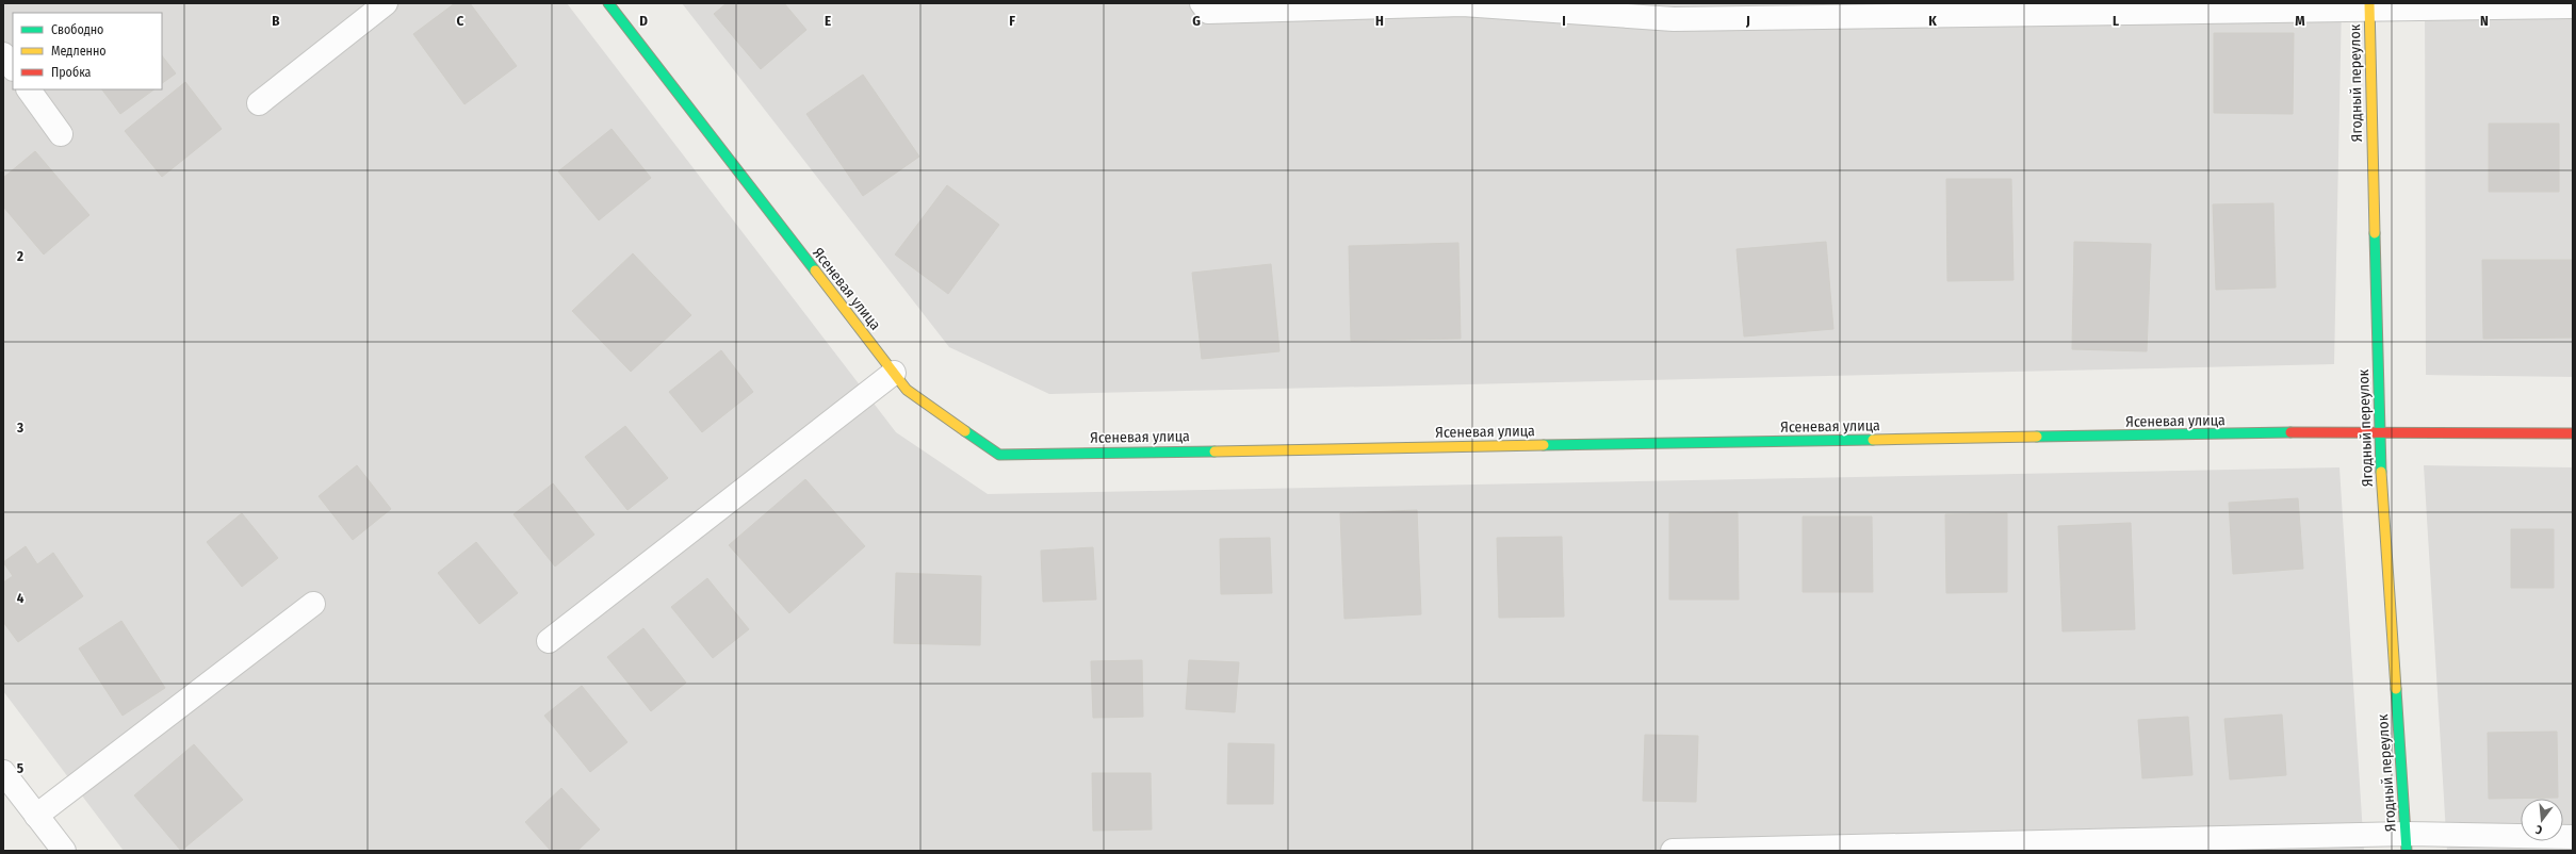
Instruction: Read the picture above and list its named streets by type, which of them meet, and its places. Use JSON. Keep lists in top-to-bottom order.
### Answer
{
  "streets": {
    "street": ["Ягодный переулок", "Ясеневая улица"]
  },
  "crossings": [
    ["Ягодный переулок", "Ясеневая улица"]
  ],
  "legend": ["Свободно", "Медленно", "Пробка"],
  "north": "bottom",
  "grid": {
    "columns": [
      "B",
      "C",
      "D",
      "E",
      "F",
      "G",
      "H",
      "I",
      "J",
      "K",
      "L",
      "M",
      "N"
    ],
    "rows": [
      "2",
      "3",
      "4",
      "5"
    ]
  }
}
